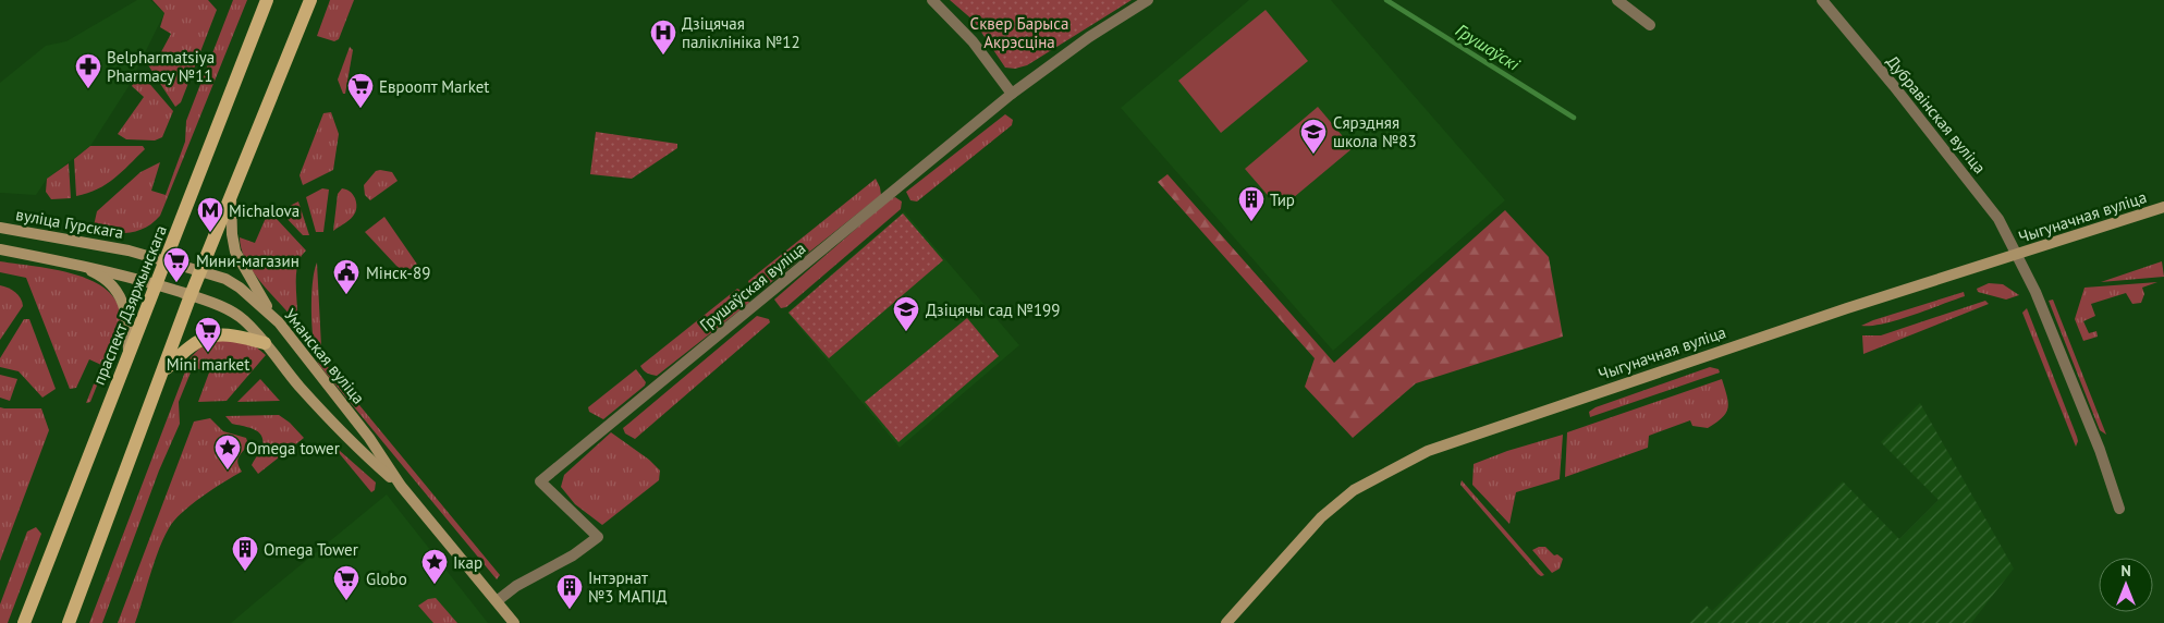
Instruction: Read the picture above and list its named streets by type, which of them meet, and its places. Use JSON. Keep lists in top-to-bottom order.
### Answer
{
  "streets": {
    "main road": [
      "Чыгуначная вуліца",
      "вуліца Гурскага",
      "праспект Дзяржынскага",
      "Уманская вуліца"
    ],
    "street": ["Дубравінская вуліца", "Грушаўская вуліца"]
  },
  "crossings": [
    ["Дубравінская вуліца", "Чыгуначная вуліца"],
    ["вуліца Гурскага", "праспект Дзяржынскага"],
    ["вуліца Гурскага", "Уманская вуліца"],
    ["Грушаўская вуліца", "Уманская вуліца"],
    ["праспект Дзяржынскага", "Уманская вуліца"]
  ],
  "water": ["Грушаўскі"],
  "parks": ["Сквер Барыса Акрэсціна"],
  "places": {
    "hospital": ["Дзіцячая паліклініка №12"],
    "pharmacy": ["Belpharmatsiya Pharmacy №11"],
    "supermarket": [
      "Евроопт Market",
      "Мини-магазин",
      "Mini market",
      "Globo"
    ],
    "school or university": ["Сярэдняя школа №83", "Дзіцячы сад №199"],
    "building": ["Тир", "Omega Tower", "Інтэрнат №3 МАПІД"],
    "metro station": ["Michalova"],
    "public building": ["Мінск-89"],
    "place": ["Omega tower", "Ікар"]
  },
  "north": "top"
}
